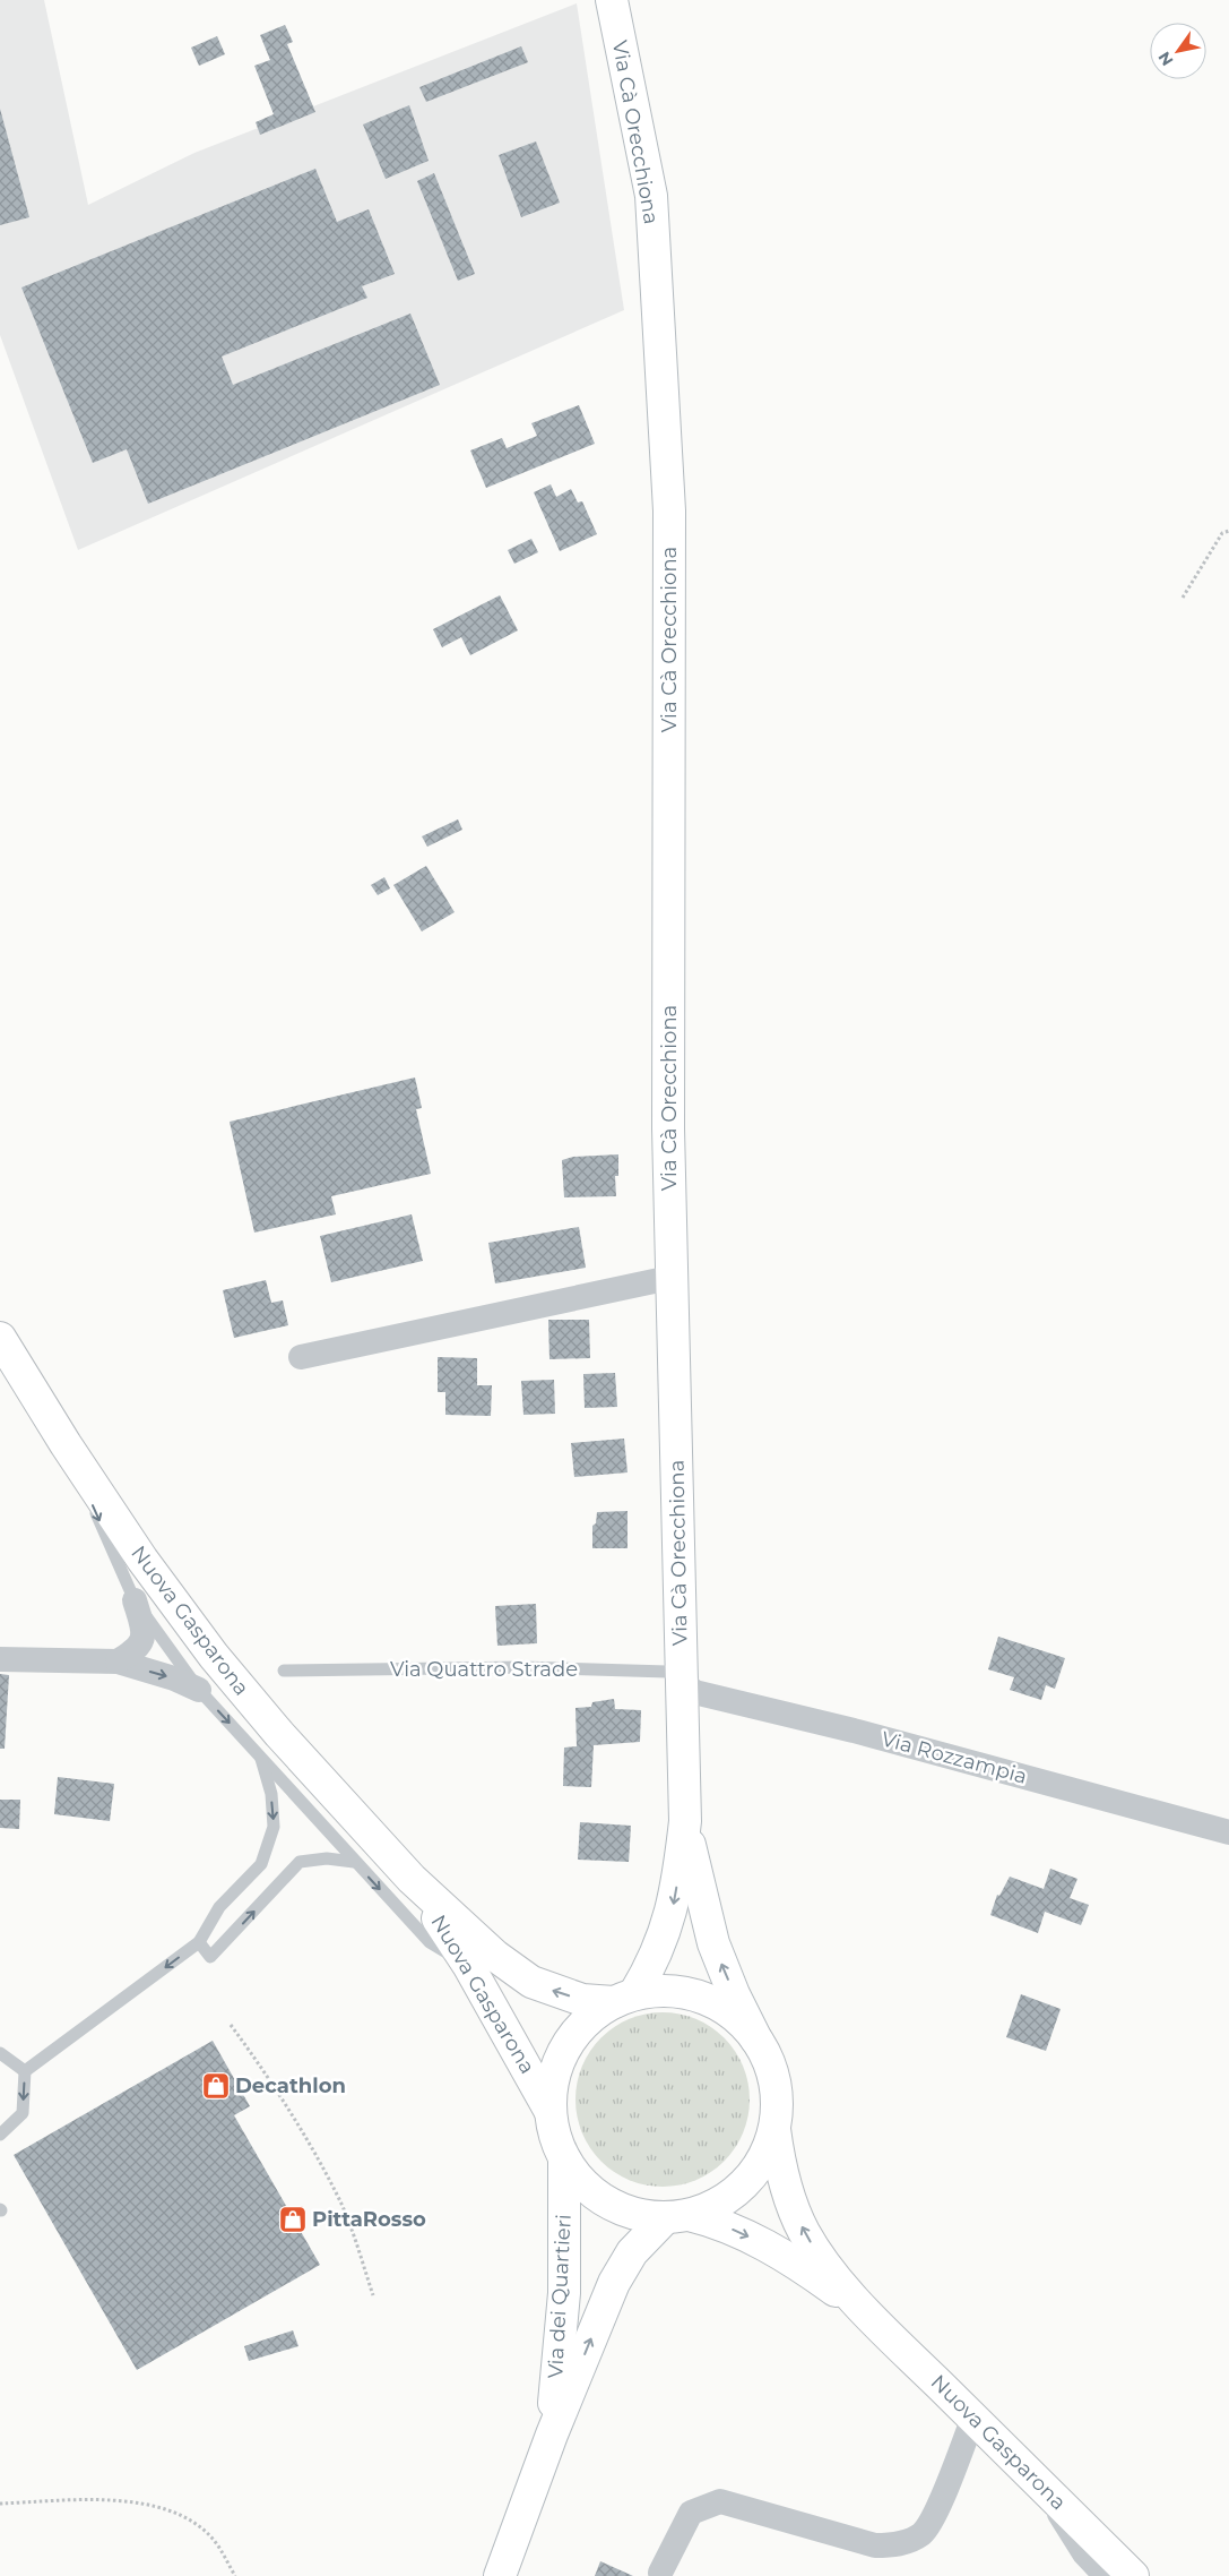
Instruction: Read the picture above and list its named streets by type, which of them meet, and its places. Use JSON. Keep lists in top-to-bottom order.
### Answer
{
  "streets": {
    "main road": ["Via Cà Orecchiona", "Nuova Gasparona", "Via dei Quartieri"],
    "street": ["Via Rozzampia"],
    "lane": ["Via Quattro Strade"]
  },
  "crossings": [
    ["Via Cà Orecchiona", "Nuova Gasparona"],
    ["Via Cà Orecchiona", "Via Quattro Strade"],
    ["Via Cà Orecchiona", "Via Rozzampia"],
    ["Nuova Gasparona", "Via dei Quartieri"],
    ["Via Quattro Strade", "Via Rozzampia"]
  ],
  "one_way": ["Via dei Quartieri"],
  "places": {
    "shop": ["Decathlon", "PittaRosso"]
  },
  "north": "bottom left"
}
